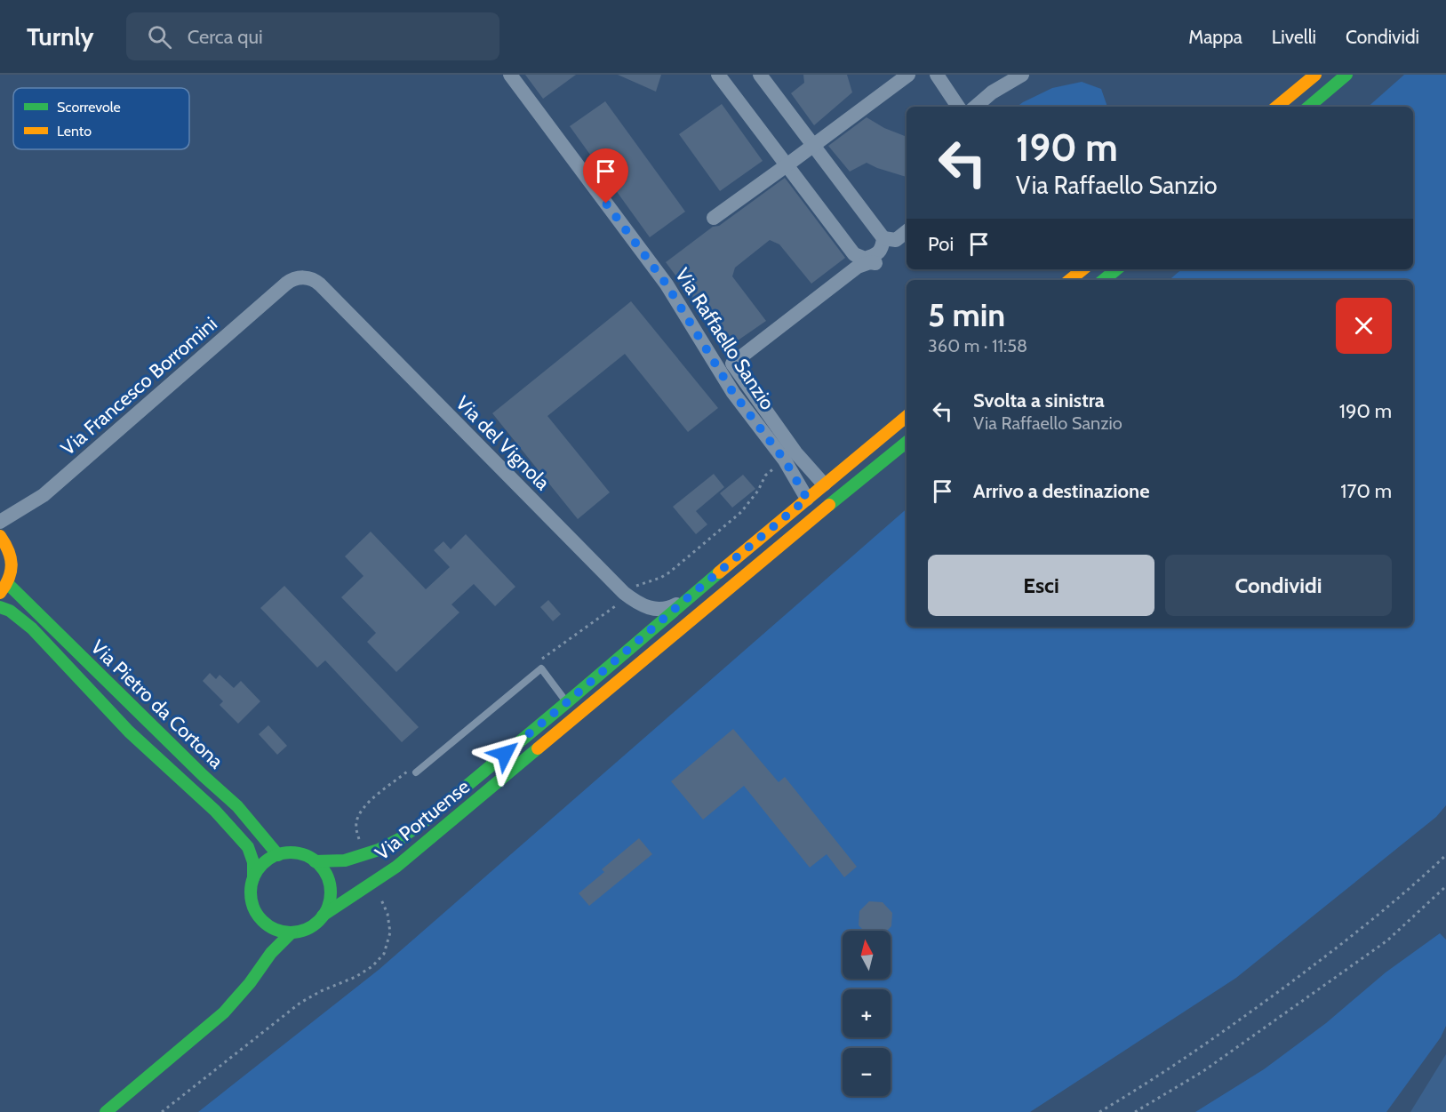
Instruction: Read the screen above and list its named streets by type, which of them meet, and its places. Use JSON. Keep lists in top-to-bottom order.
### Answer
{
  "streets": {
    "street": [
      "Via Raffaello Sanzio",
      "Via Francesco Borromini",
      "Via del Vignola",
      "Via Pietro da Cortona",
      "Via Portuense"
    ]
  },
  "crossings": [
    ["Via Raffaello Sanzio", "Via Portuense"],
    ["Via Francesco Borromini", "Via del Vignola"],
    ["Via del Vignola", "Via Portuense"],
    ["Via Pietro da Cortona", "Via Portuense"]
  ],
  "legend": ["Scorrevole", "Lento"],
  "north": "top",
  "page": {
    "header": "Turnly",
    "search": "Cerca qui",
    "nav": ["Mappa", "Livelli", "Condividi"],
    "turn": ["190 m", "Via Raffaello Sanzio"],
    "then": "Poi",
    "heading": ["5 min", "360 m · 11:58"],
    "list": [
      {
        "name": "Svolta a sinistra",
        "note": "Via Raffaello Sanzio",
        "value": "190 m"
      },
      {
        "name": "Arrivo a destinazione",
        "value": "170 m"
      }
    ],
    "buttons": ["Esci", "Condividi"],
    "map_buttons": ["+", "−"]
  }
}
